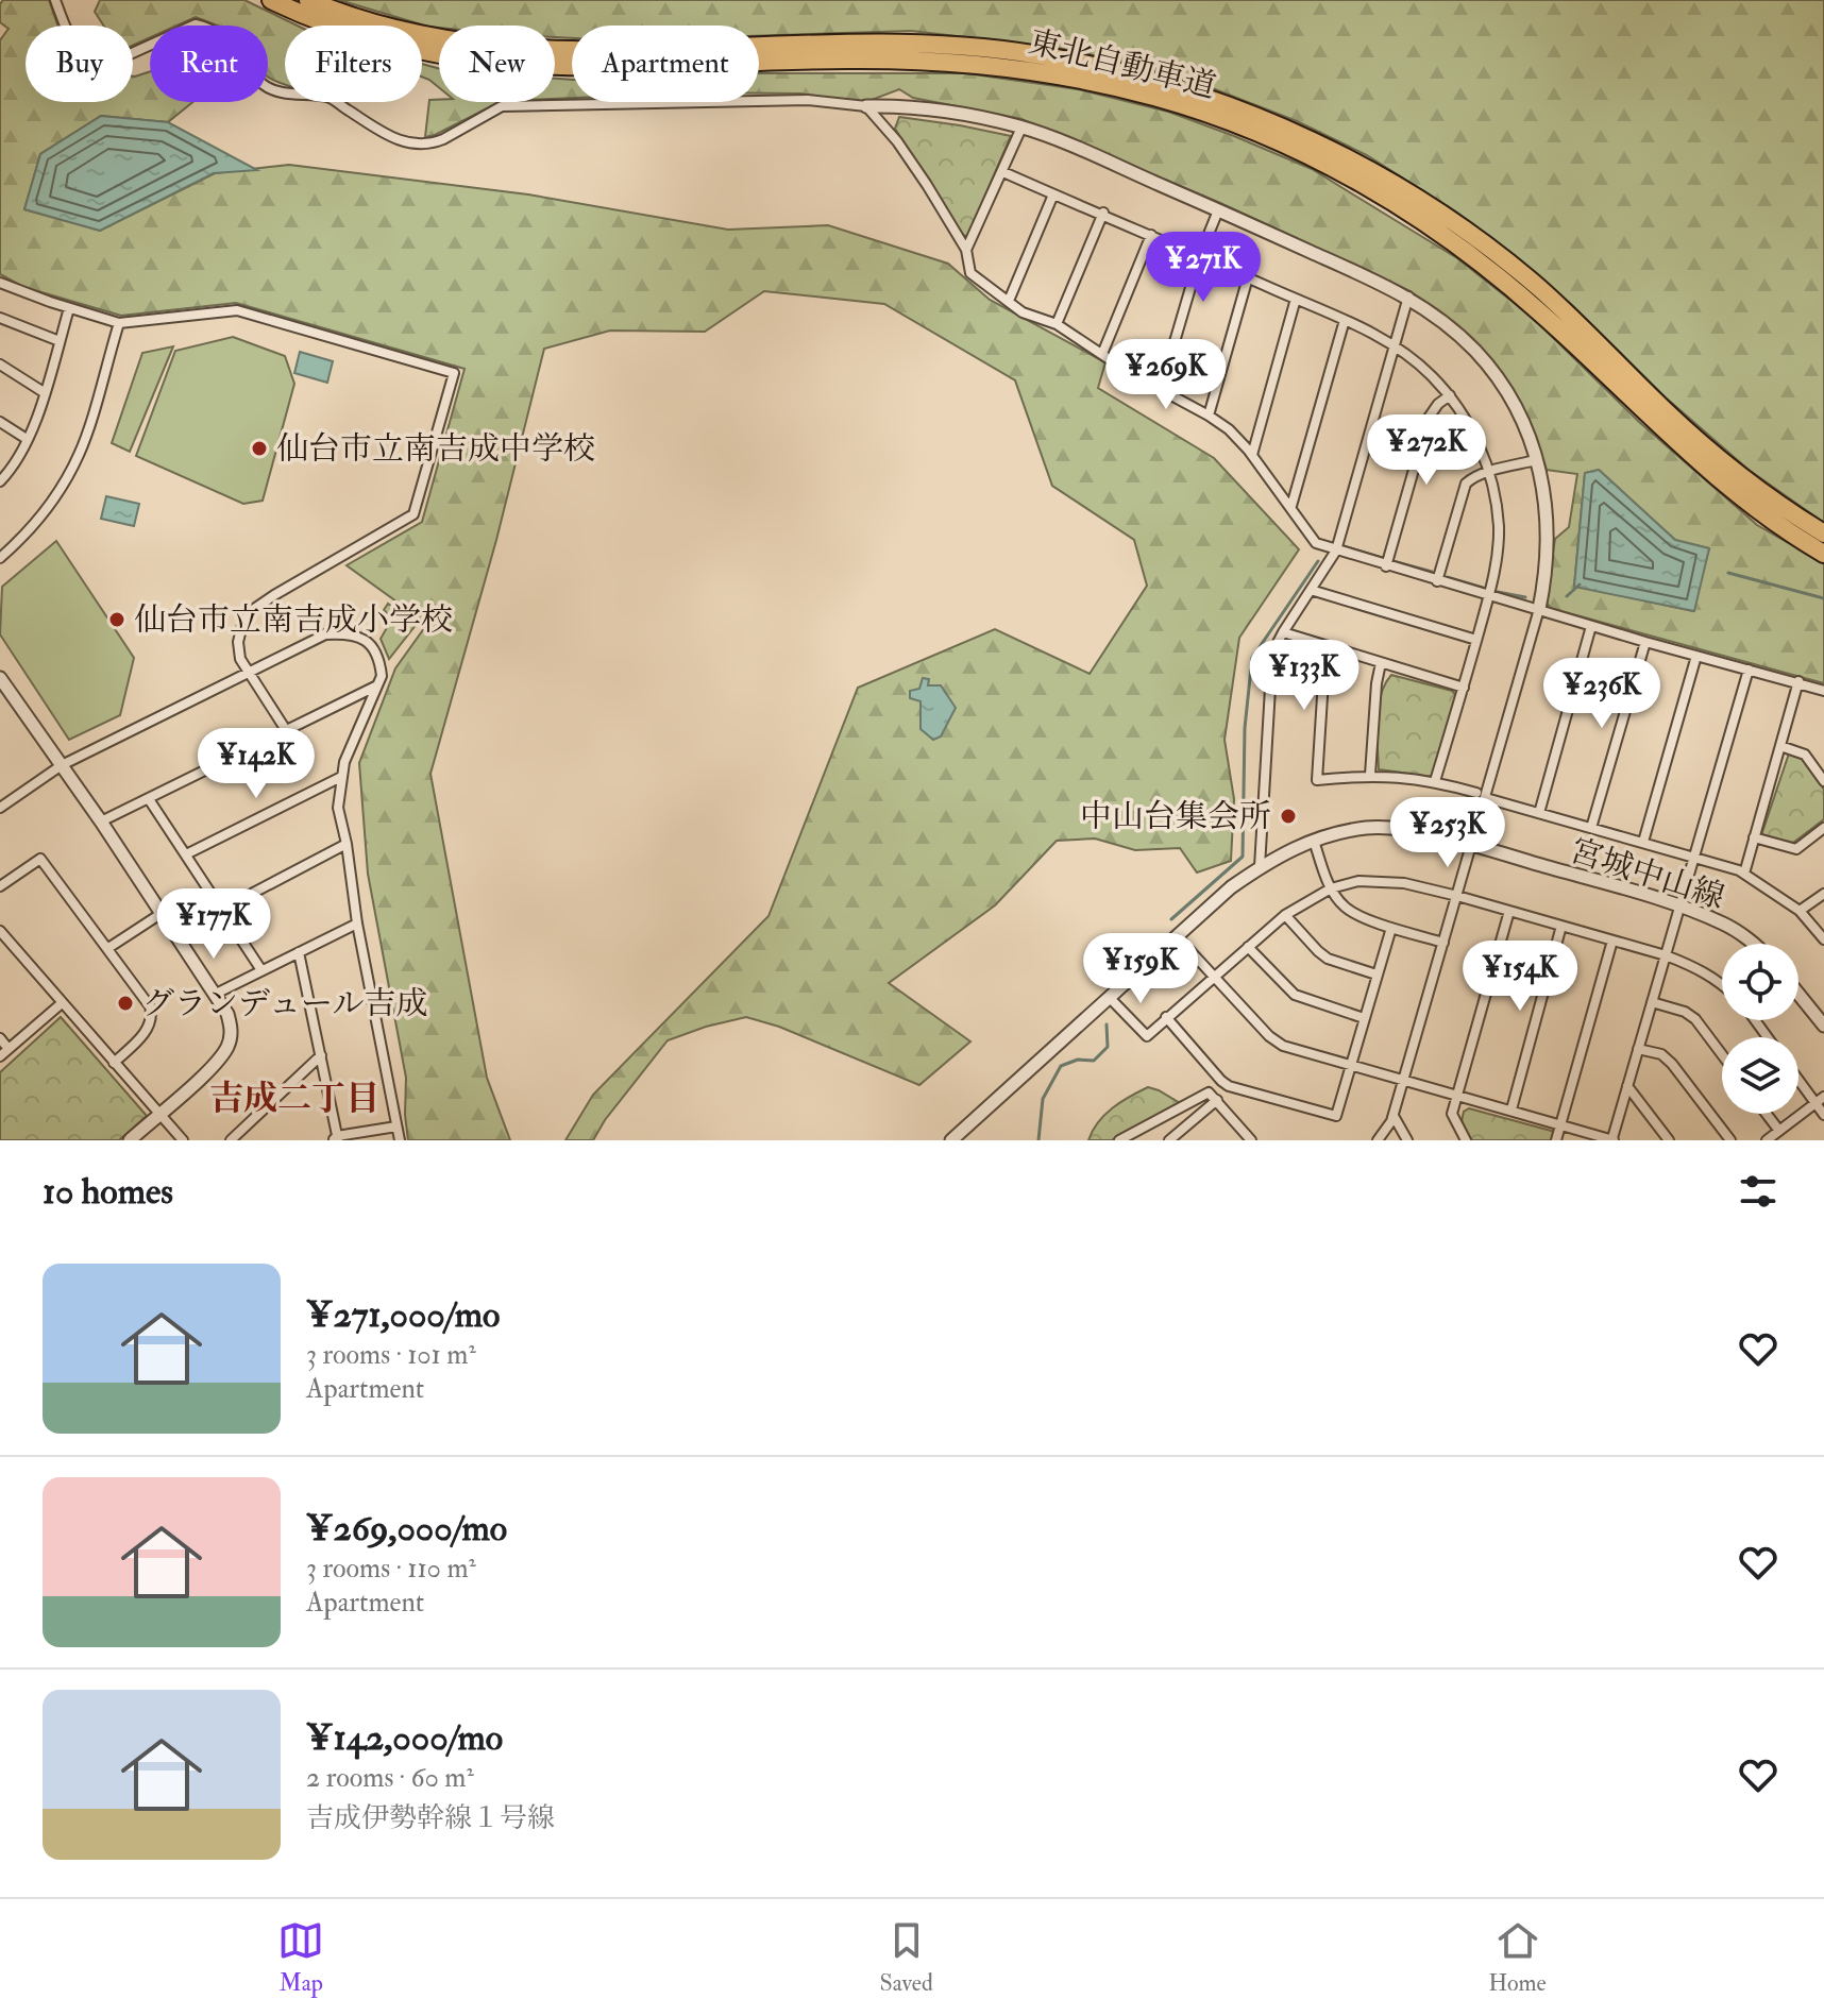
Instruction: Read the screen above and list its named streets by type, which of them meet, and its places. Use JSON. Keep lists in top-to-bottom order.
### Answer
{
  "streets": {
    "highway": ["東北自動車道"],
    "street": ["宮城中山線"]
  },
  "districts": ["吉成二丁目"],
  "places": [
    "仙台市立南吉成中学校",
    "仙台市立南吉成小学校",
    "中山台集会所",
    "グランデュール吉成"
  ],
  "page": {
    "chip": [
      "Buy",
      "Rent",
      "Filters",
      "New",
      "Apartment"
    ],
    "price": [
      "¥271K",
      "¥269K",
      "¥272K",
      "¥133K",
      "¥236K",
      "¥142K",
      "¥253K",
      "¥177K",
      "¥159K",
      "¥154K"
    ],
    "heading": "10 homes",
    "list": [
      {
        "name": "¥271,000/mo",
        "note": "3 rooms · 101 m² · Apartment"
      },
      {
        "name": "¥269,000/mo",
        "note": "3 rooms · 110 m² · Apartment"
      },
      {
        "name": "¥142,000/mo",
        "note": "2 rooms · 60 m² · 吉成伊勢幹線１号線"
      }
    ],
    "tabs": ["Map", "Saved", "Home"]
  }
}
